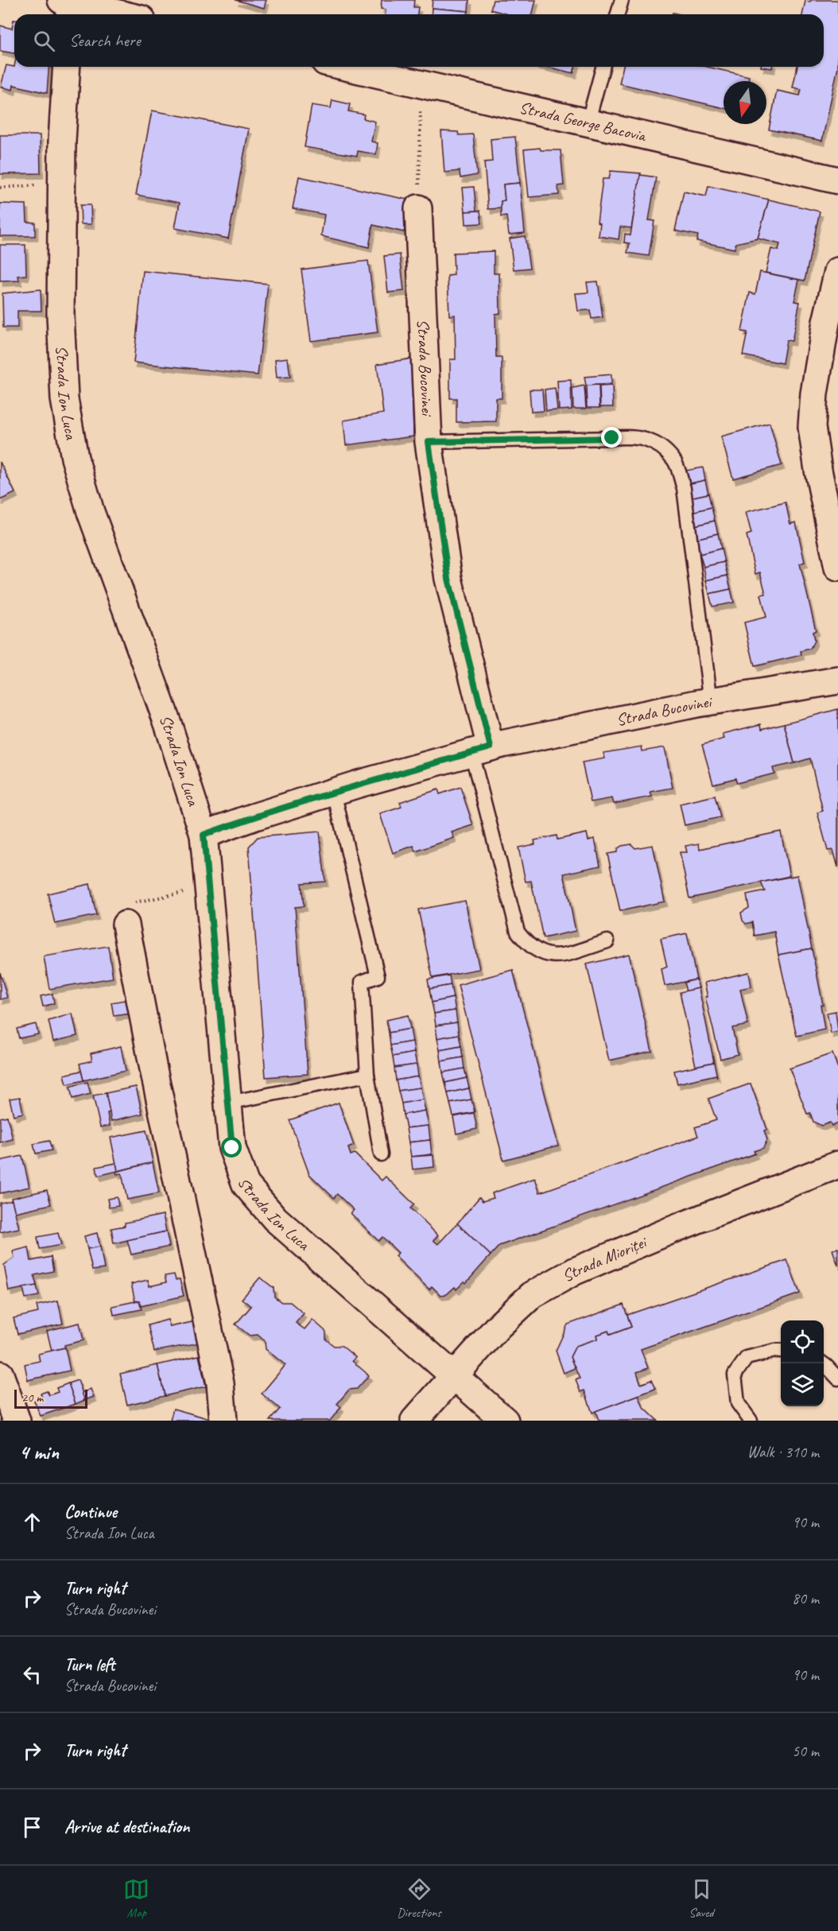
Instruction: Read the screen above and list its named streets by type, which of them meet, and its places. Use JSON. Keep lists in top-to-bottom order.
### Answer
{
  "streets": {
    "street": [
      "Strada George Bacovia",
      "Strada Bucovinei",
      "Strada Ion Luca",
      "Strada Mioriței"
    ]
  },
  "crossings": [
    ["Strada Bucovinei", "Strada Ion Luca"],
    ["Strada Ion Luca", "Strada Mioriței"]
  ],
  "scale_bar": "20 m",
  "north": "bottom",
  "page": {
    "search": "Search here",
    "scale": "20 m",
    "heading": ["4 min", "Walk · 310 m"],
    "list": [
      ["Continue", "Strada Ion Luca", "90 m"],
      ["Turn right", "Strada Bucovinei", "80 m"],
      ["Turn left", "Strada Bucovinei", "90 m"],
      ["Turn right", "50 m"],
      "Arrive at destination"
    ],
    "nav": ["Map", "Directions", "Saved"]
  }
}
